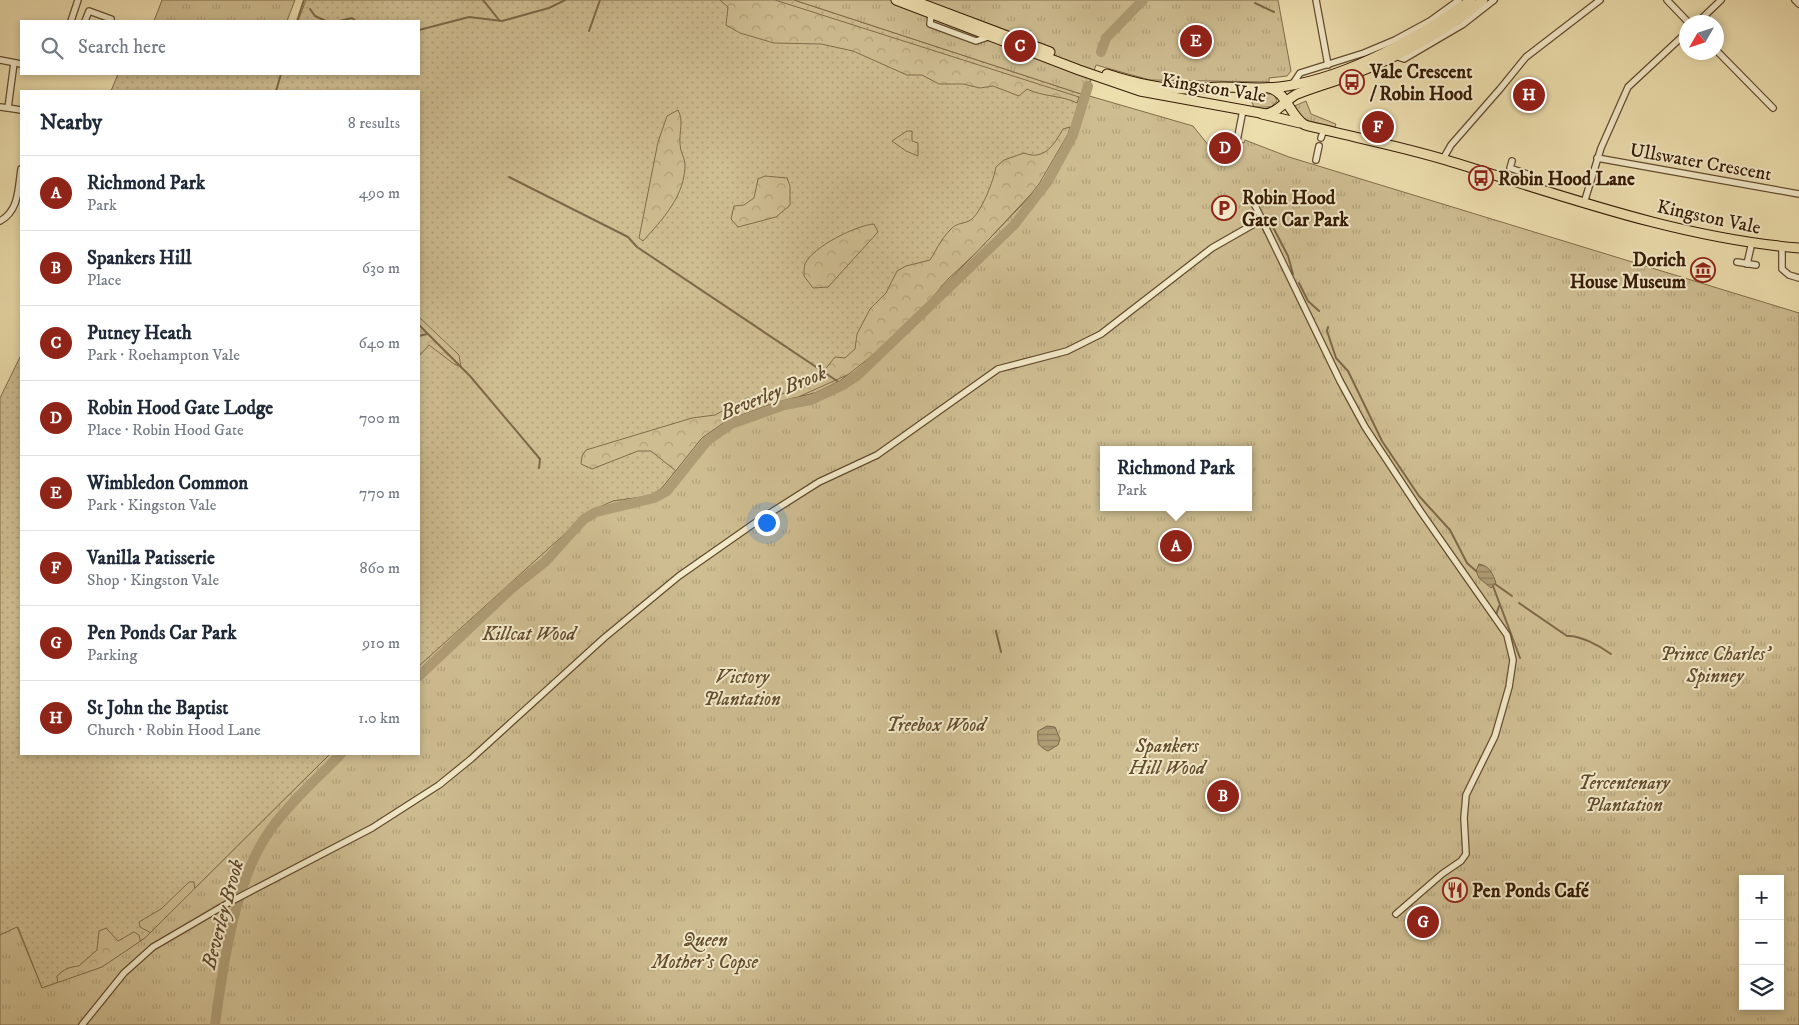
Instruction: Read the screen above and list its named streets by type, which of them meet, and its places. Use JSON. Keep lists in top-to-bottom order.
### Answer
{
  "streets": {
    "main road": ["Kingston Vale"],
    "street": ["Ullswater Crescent"]
  },
  "water": ["Beverley Brook"],
  "parks": [
    "Killcat Wood",
    "Prince Charles' Spinney",
    "Victory Plantation",
    "Treebox Wood",
    "Spankers Hill Wood",
    "Tercentenary Plantation",
    "Queen Mother's Copse"
  ],
  "places": {
    "bus stop": ["Vale Crescent / Robin Hood", "Robin Hood Lane"],
    "parking": ["Robin Hood Gate Car Park"],
    "museum": ["Dorich House Museum"],
    "restaurant": ["Pen Ponds Café"]
  },
  "north": "bottom left",
  "page": {
    "search": "Search here",
    "pins": [
      "E",
      "C",
      "H",
      "F",
      "D",
      "A",
      "B",
      "G"
    ],
    "heading": ["Nearby", "8 results"],
    "list": [
      {
        "mark": "A",
        "name": "Richmond Park",
        "note": "Park",
        "value": "490 m"
      },
      {
        "mark": "B",
        "name": "Spankers Hill",
        "note": "Place",
        "value": "630 m"
      },
      {
        "mark": "C",
        "name": "Putney Heath",
        "note": "Park · Roehampton Vale",
        "value": "640 m"
      },
      {
        "mark": "D",
        "name": "Robin Hood Gate Lodge",
        "note": "Place · Robin Hood Gate",
        "value": "700 m"
      },
      {
        "mark": "E",
        "name": "Wimbledon Common",
        "note": "Park · Kingston Vale",
        "value": "770 m"
      },
      {
        "mark": "F",
        "name": "Vanilla Patisserie",
        "note": "Shop · Kingston Vale",
        "value": "860 m"
      },
      {
        "mark": "G",
        "name": "Pen Ponds Car Park",
        "note": "Parking",
        "value": "910 m"
      },
      {
        "mark": "H",
        "name": "St John the Baptist",
        "note": "Church · Robin Hood Lane",
        "value": "1.0 km"
      }
    ],
    "popup": ["Richmond Park", "Park"],
    "map_buttons": ["+", "−"]
  }
}
